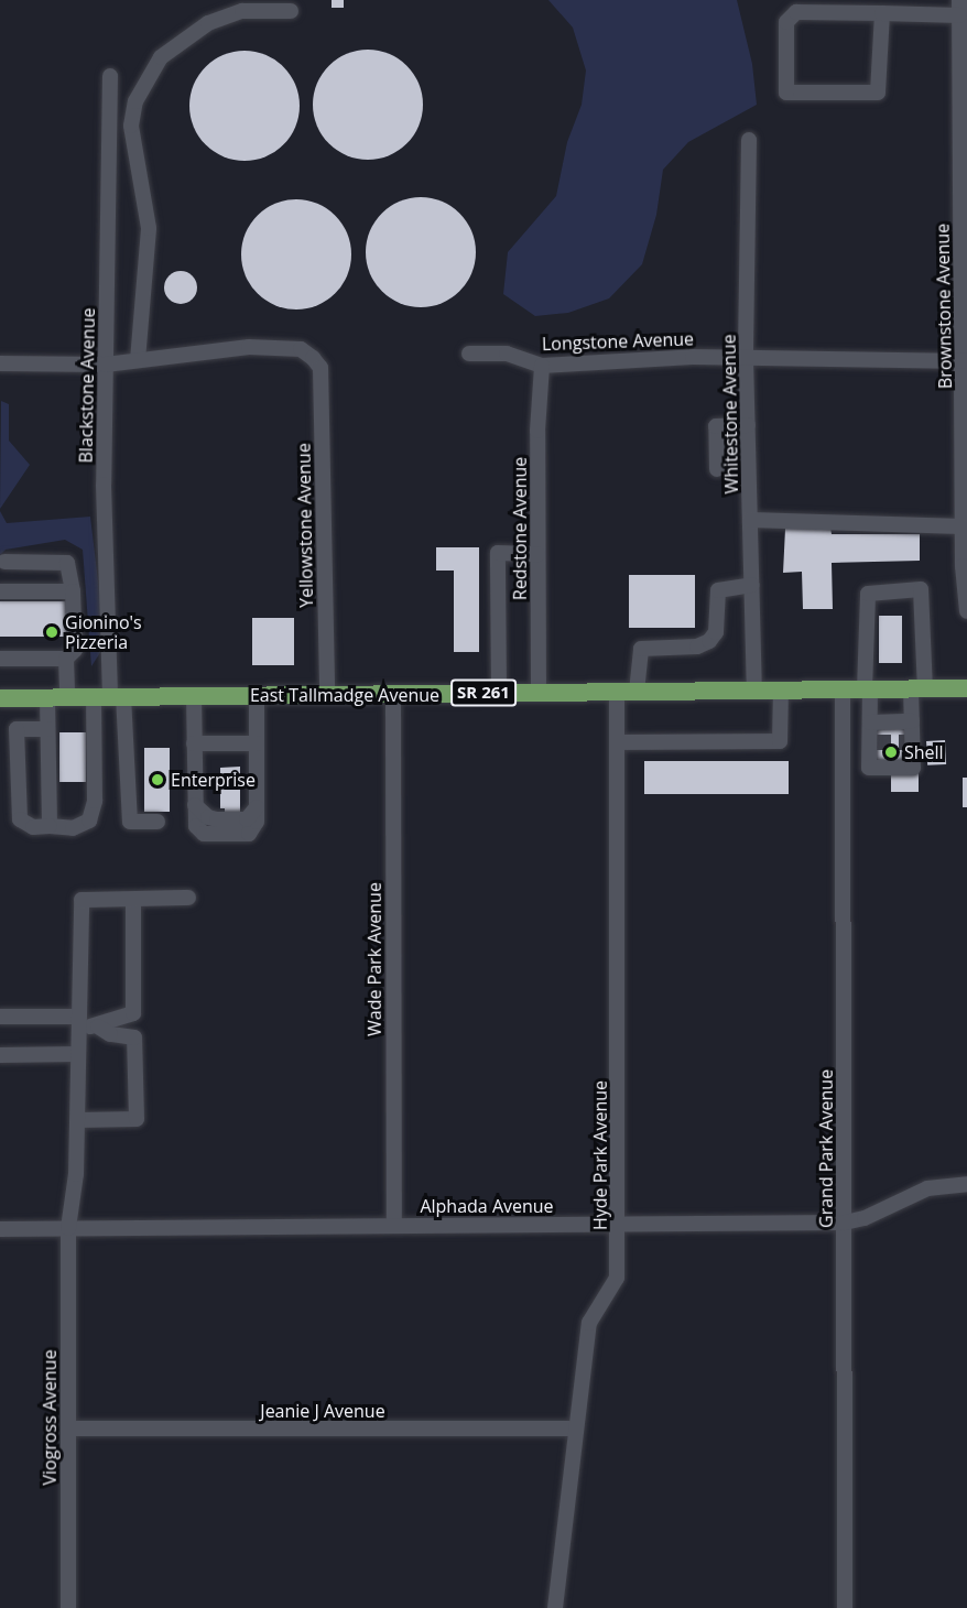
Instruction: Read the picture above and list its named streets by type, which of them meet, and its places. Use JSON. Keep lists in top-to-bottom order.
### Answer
{
  "streets": {
    "main road": ["SR 261", "East Tallmadge Avenue"],
    "street": [
      "Brownstone Avenue",
      "Longstone Avenue",
      "Blackstone Avenue",
      "Whitestone Avenue",
      "Yellowstone Avenue",
      "Redstone Avenue",
      "Wade Park Avenue",
      "Grand Park Avenue",
      "Hyde Park Avenue",
      "Alphada Avenue",
      "Jeanie J Avenue",
      "Viogross Avenue"
    ]
  },
  "crossings": [
    ["Brownstone Avenue", "Longstone Avenue"],
    ["Longstone Avenue", "Whitestone Avenue"],
    ["Longstone Avenue", "Redstone Avenue"],
    ["Blackstone Avenue", "East Tallmadge Avenue"],
    ["Whitestone Avenue", "East Tallmadge Avenue"],
    ["Yellowstone Avenue", "East Tallmadge Avenue"],
    ["Redstone Avenue", "East Tallmadge Avenue"],
    ["East Tallmadge Avenue", "Wade Park Avenue"],
    ["East Tallmadge Avenue", "Grand Park Avenue"],
    ["East Tallmadge Avenue", "Hyde Park Avenue"],
    ["Wade Park Avenue", "Alphada Avenue"],
    ["Grand Park Avenue", "Alphada Avenue"],
    ["Hyde Park Avenue", "Alphada Avenue"],
    ["Hyde Park Avenue", "Jeanie J Avenue"],
    ["Alphada Avenue", "Viogross Avenue"],
    ["Jeanie J Avenue", "Viogross Avenue"]
  ],
  "places": ["Gionino's Pizzeria", "Shell", "Enterprise"]
}
